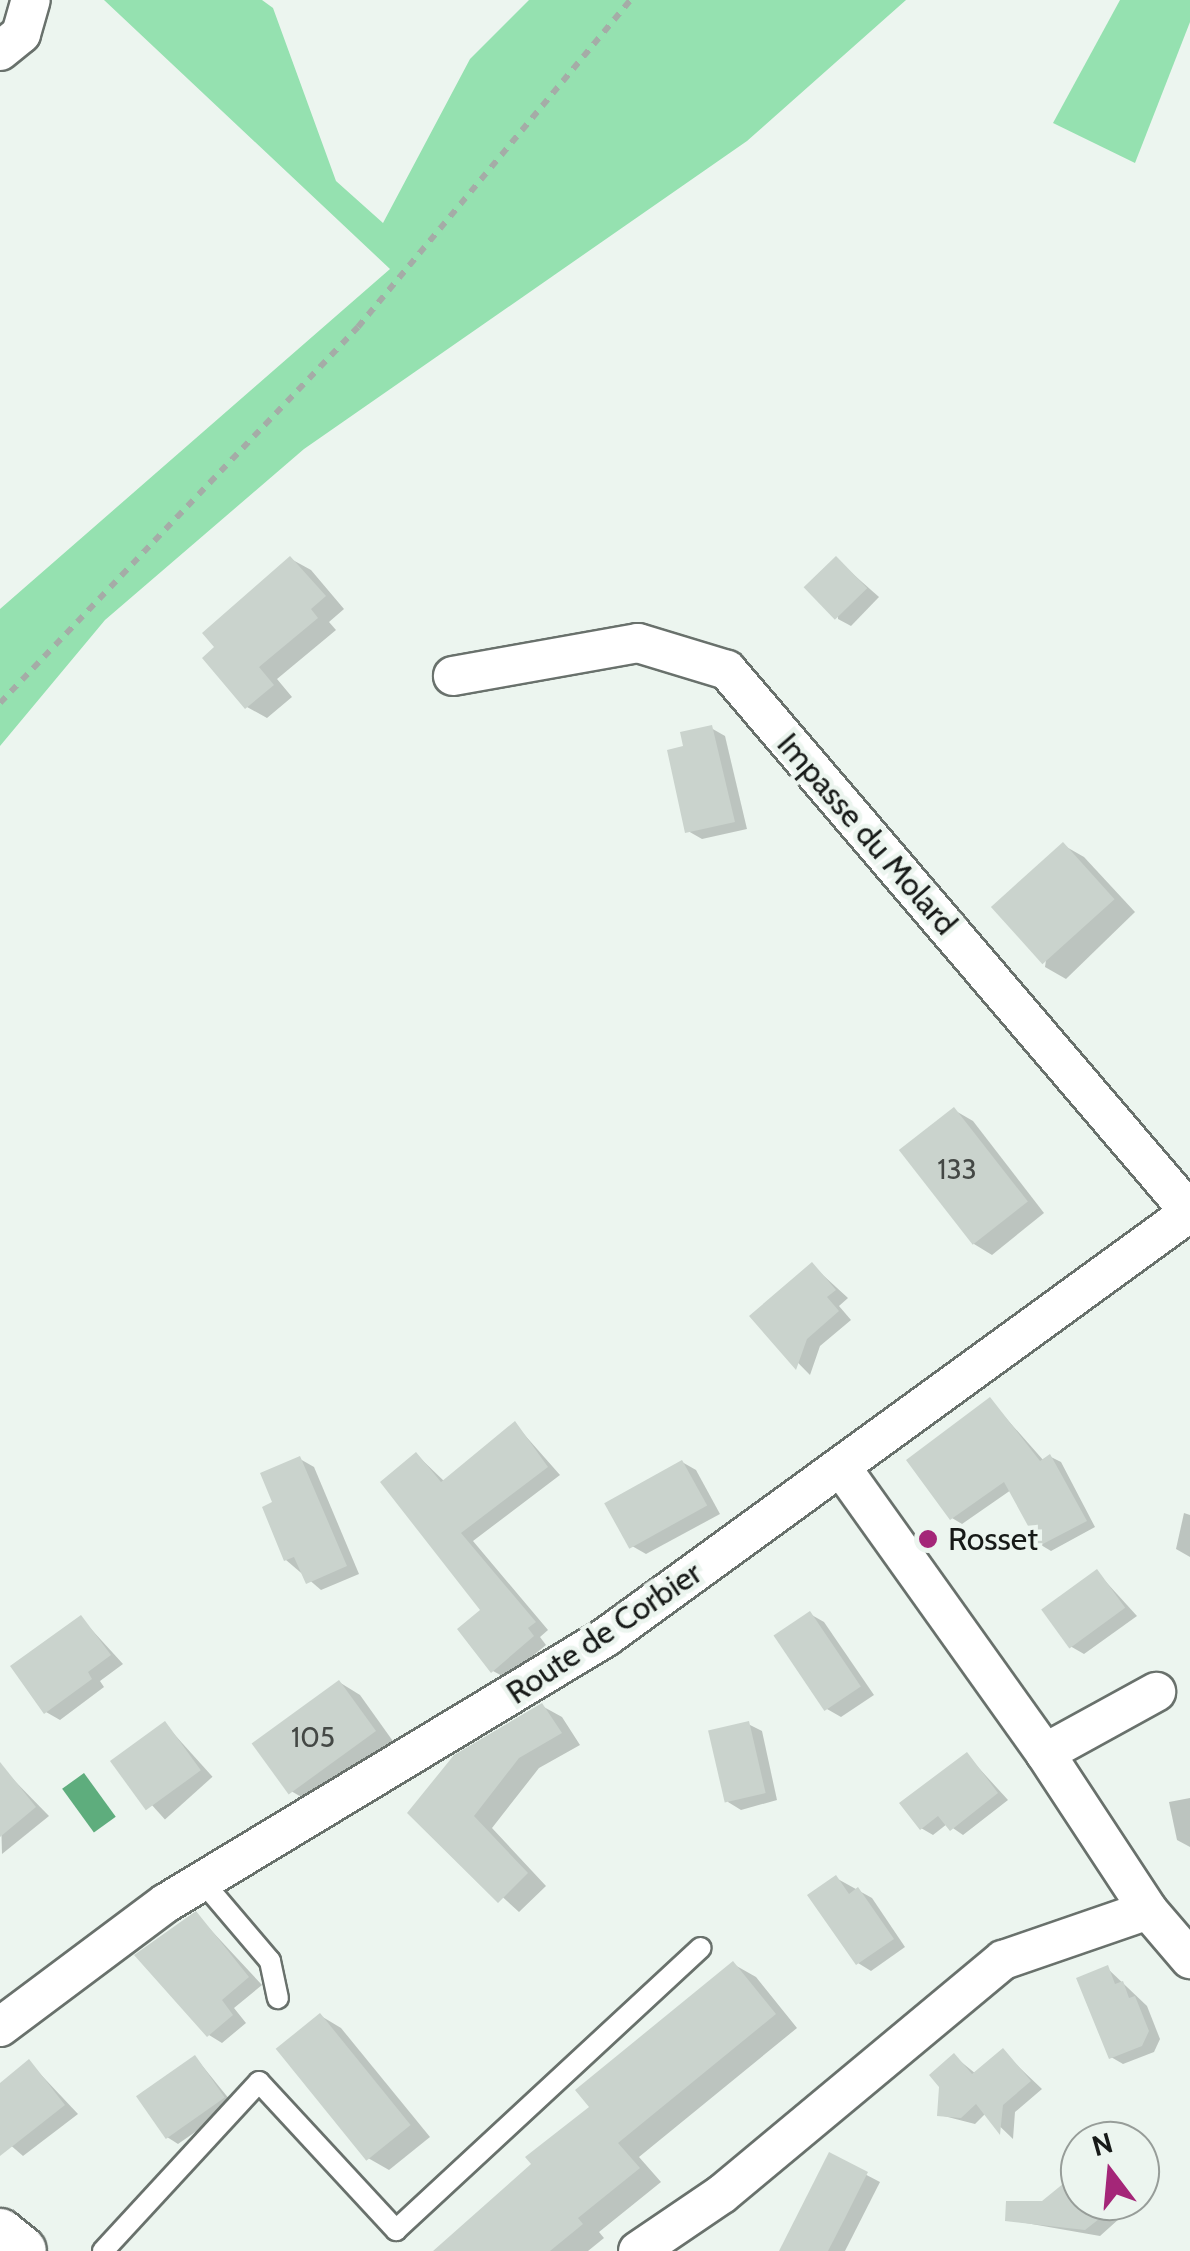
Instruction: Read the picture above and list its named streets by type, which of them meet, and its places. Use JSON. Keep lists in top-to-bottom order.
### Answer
{
  "streets": {
    "street": ["Impasse du Molard", "Route de Corbier"]
  },
  "crossings": [
    ["Impasse du Molard", "Route de Corbier"]
  ],
  "places": ["Rosset"],
  "house_numbers": ["133", "105"],
  "north": "top"
}
